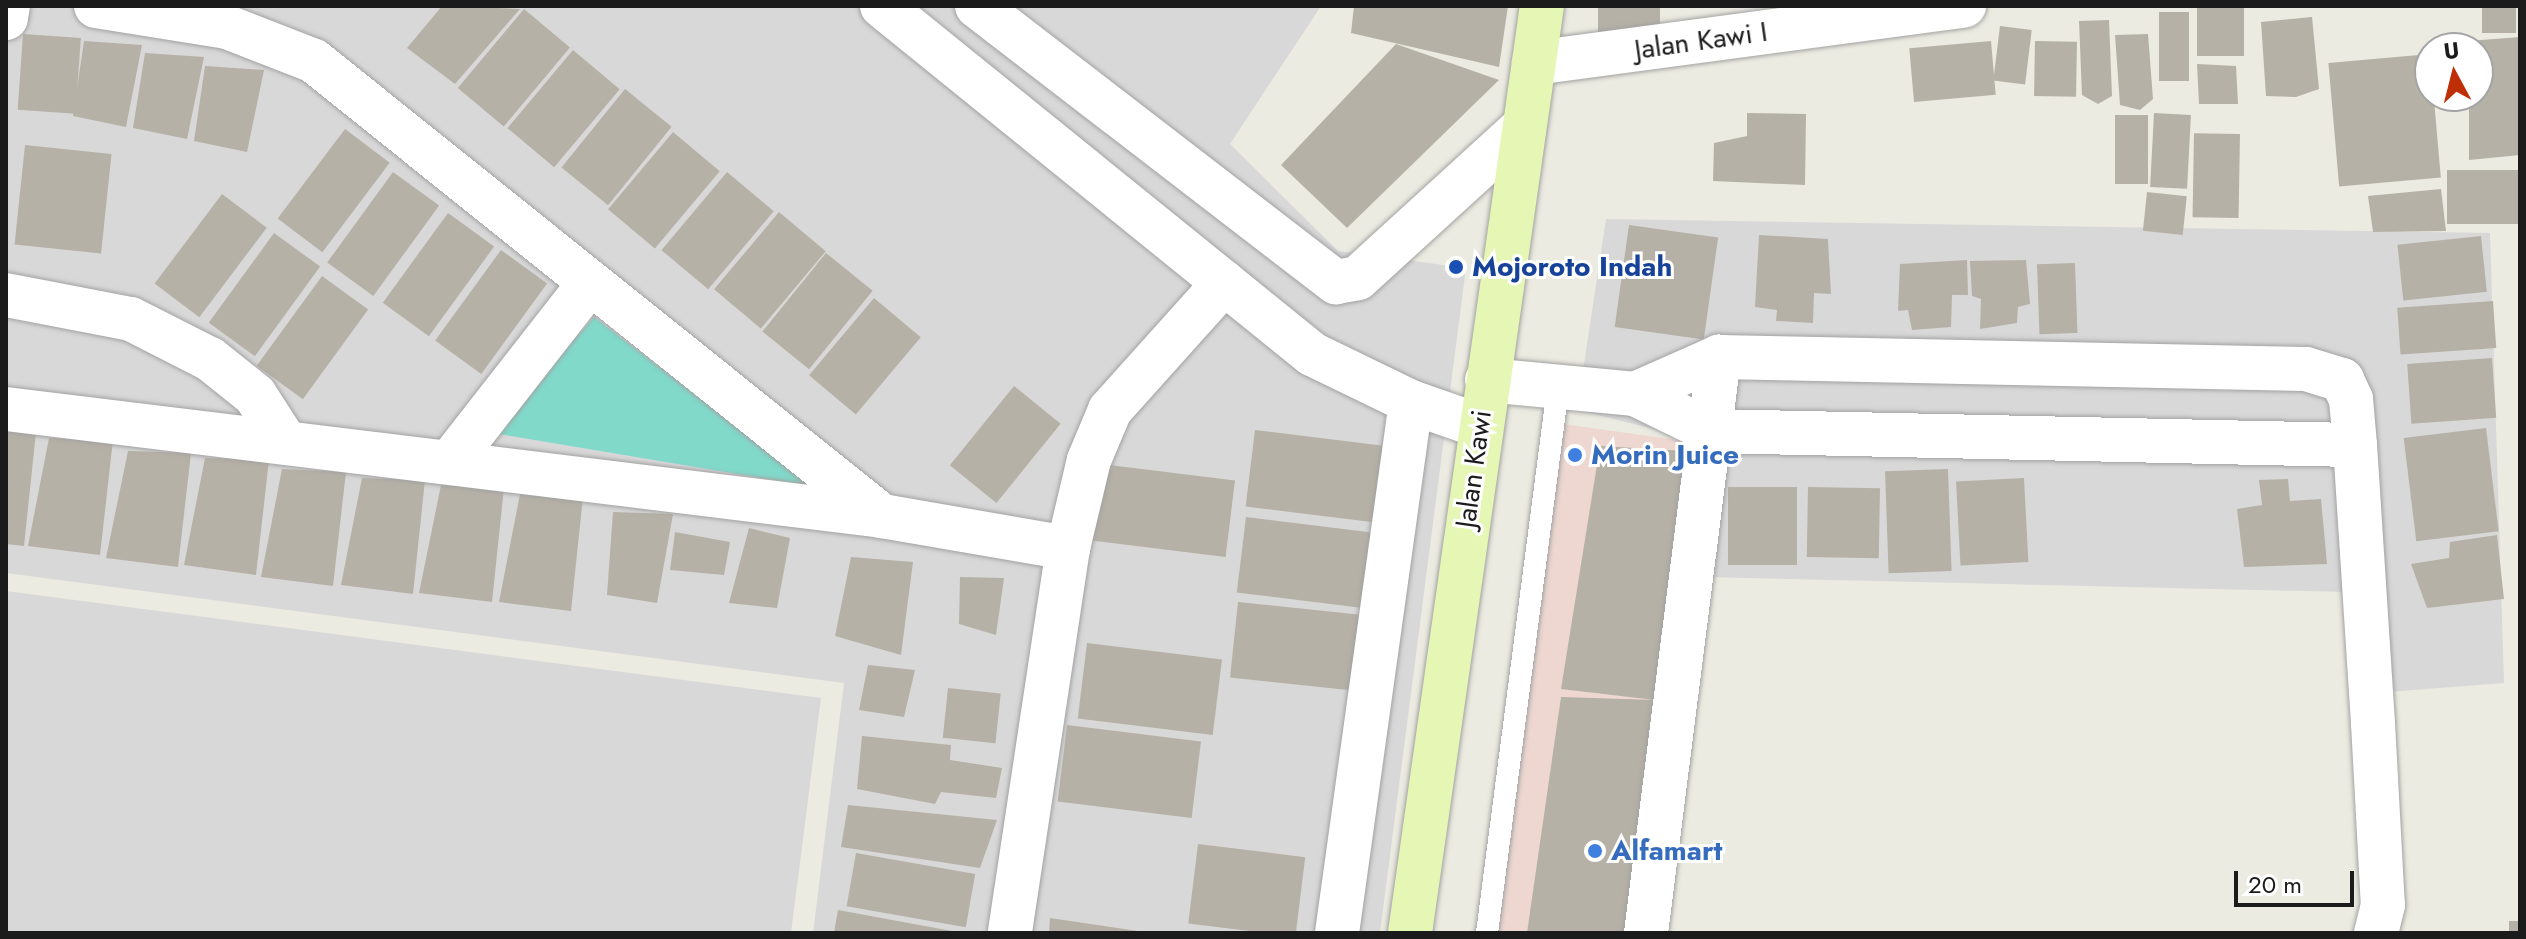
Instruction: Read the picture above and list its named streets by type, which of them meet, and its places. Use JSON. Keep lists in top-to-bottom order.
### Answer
{
  "streets": {
    "main road": ["Jalan Kawi"],
    "street": ["Jalan Kawi I"]
  },
  "crossings": [
    ["Jalan Kawi I", "Jalan Kawi"]
  ],
  "places": ["Mojoroto Indah", "Morin Juice", "Alfamart"],
  "scale_bar": "20 m",
  "north": "top"
}
